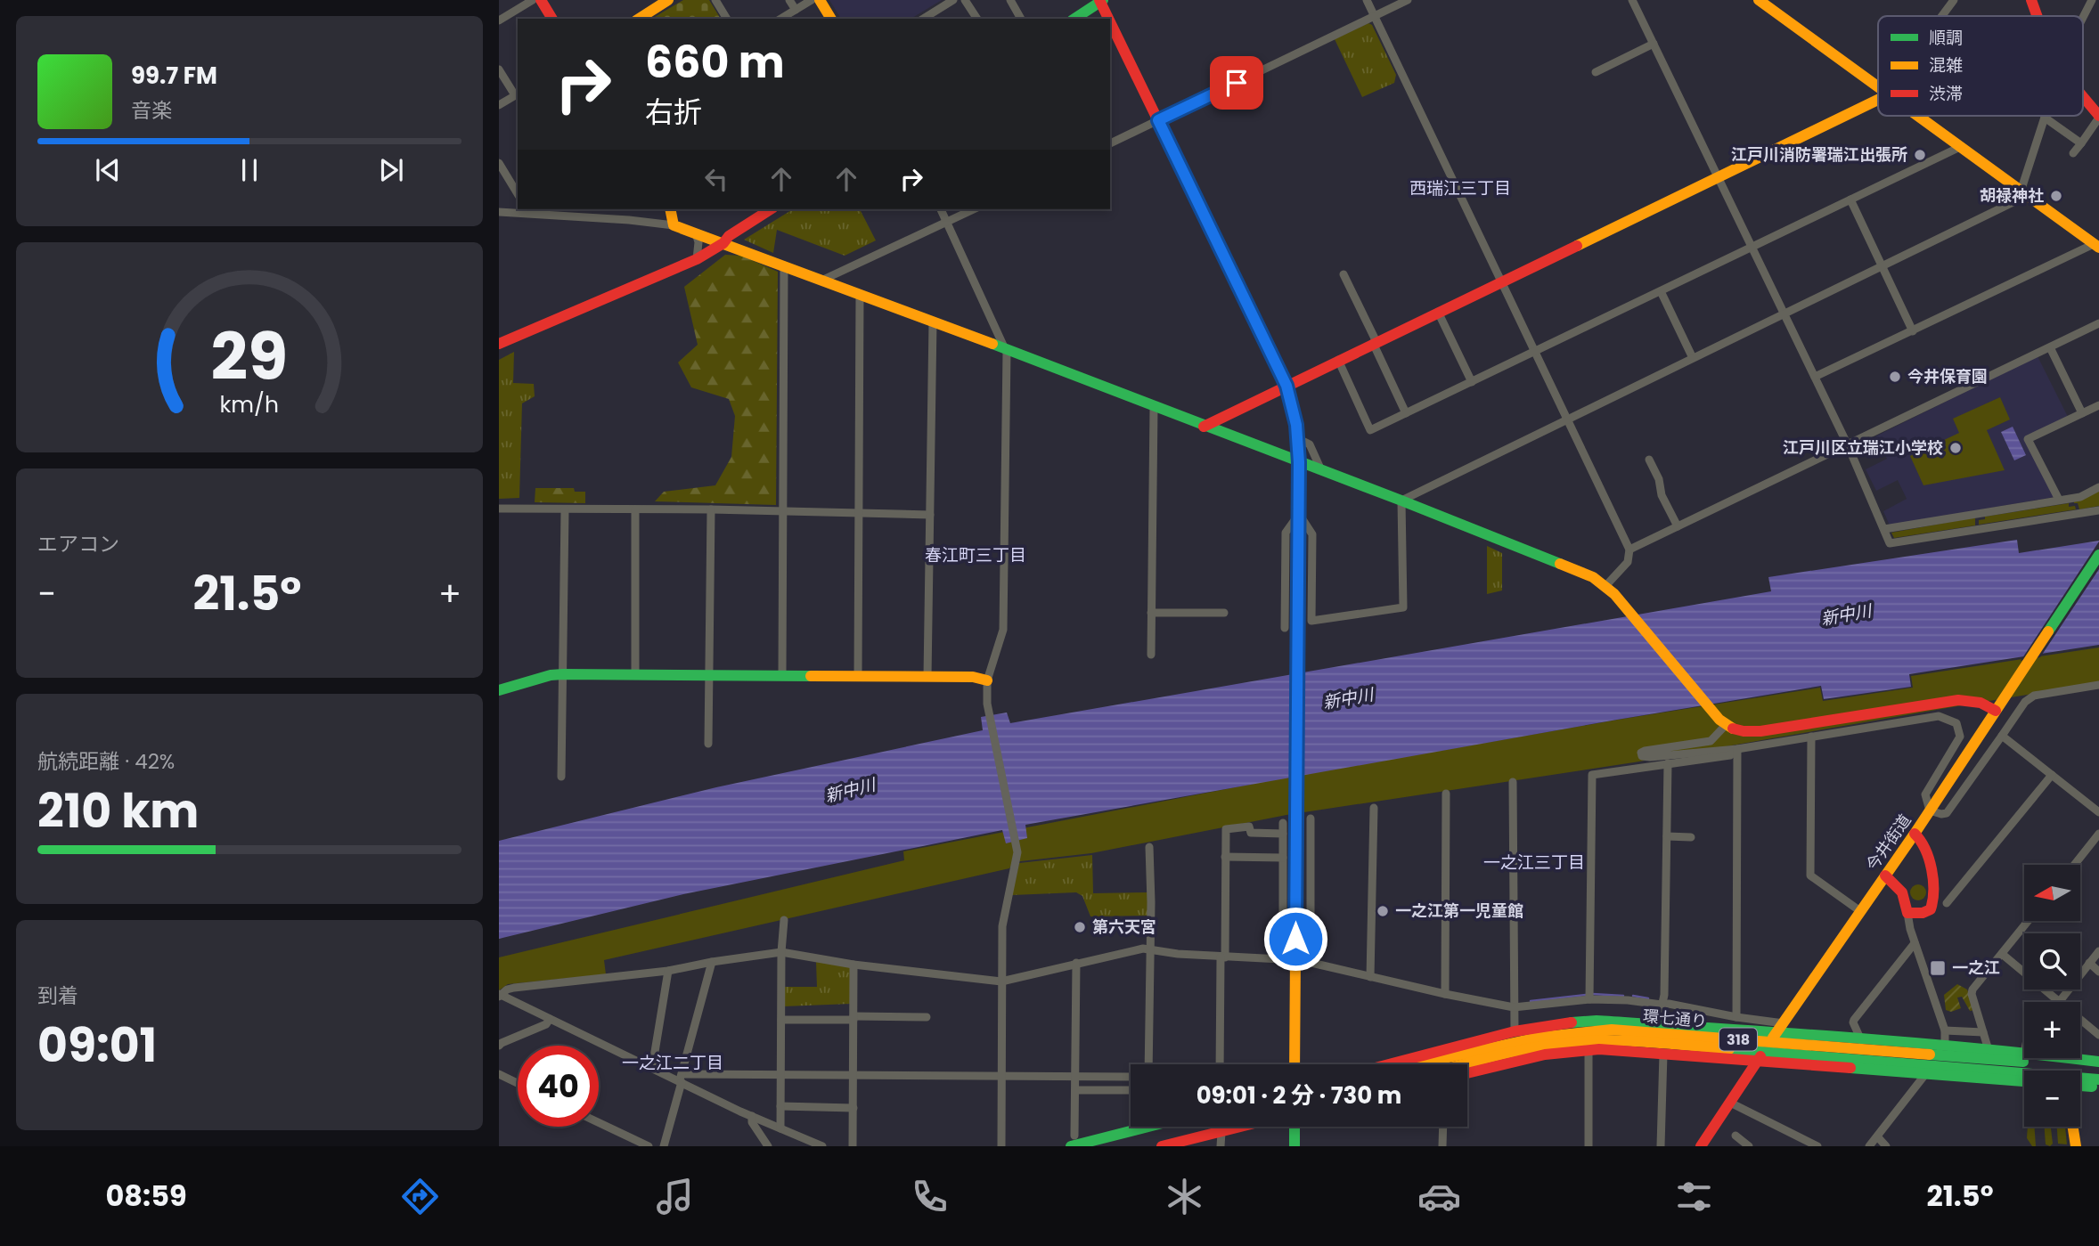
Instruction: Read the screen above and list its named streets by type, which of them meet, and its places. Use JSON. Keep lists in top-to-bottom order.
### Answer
{
  "streets": {
    "street": ["今井街道", "環七通り", "318"]
  },
  "districts": [
    "西瑞江三丁目",
    "春江町三丁目",
    "一之江三丁目",
    "一之江二丁目"
  ],
  "water": ["新中川"],
  "places": {
    "other": [
      "江戸川消防署瑞江出張所",
      "胡禄神社",
      "今井保育園",
      "江戸川区立瑞江小学校",
      "一之江第一児童館",
      "第六天宮"
    ],
    "transit": ["一之江"]
  },
  "legend": ["順調", "混雑", "渋滞"],
  "north": "left",
  "page": {
    "turn": ["660 m", "右折"],
    "song": ["99.7 FM", "音楽"],
    "tile": [
      "エアコン",
      ["航続距離 · 42%", "210 km"],
      ["到着", "09:01"]
    ],
    "heat": ["−", "21.5°", "+"],
    "map_buttons": ["+", "−"],
    "limit": "40",
    "trip": "09:01 · 2 分 · 730 m",
    "tabs": ["08:59", "21.5°"],
    "gauge": ["29", "km/h"]
  }
}
